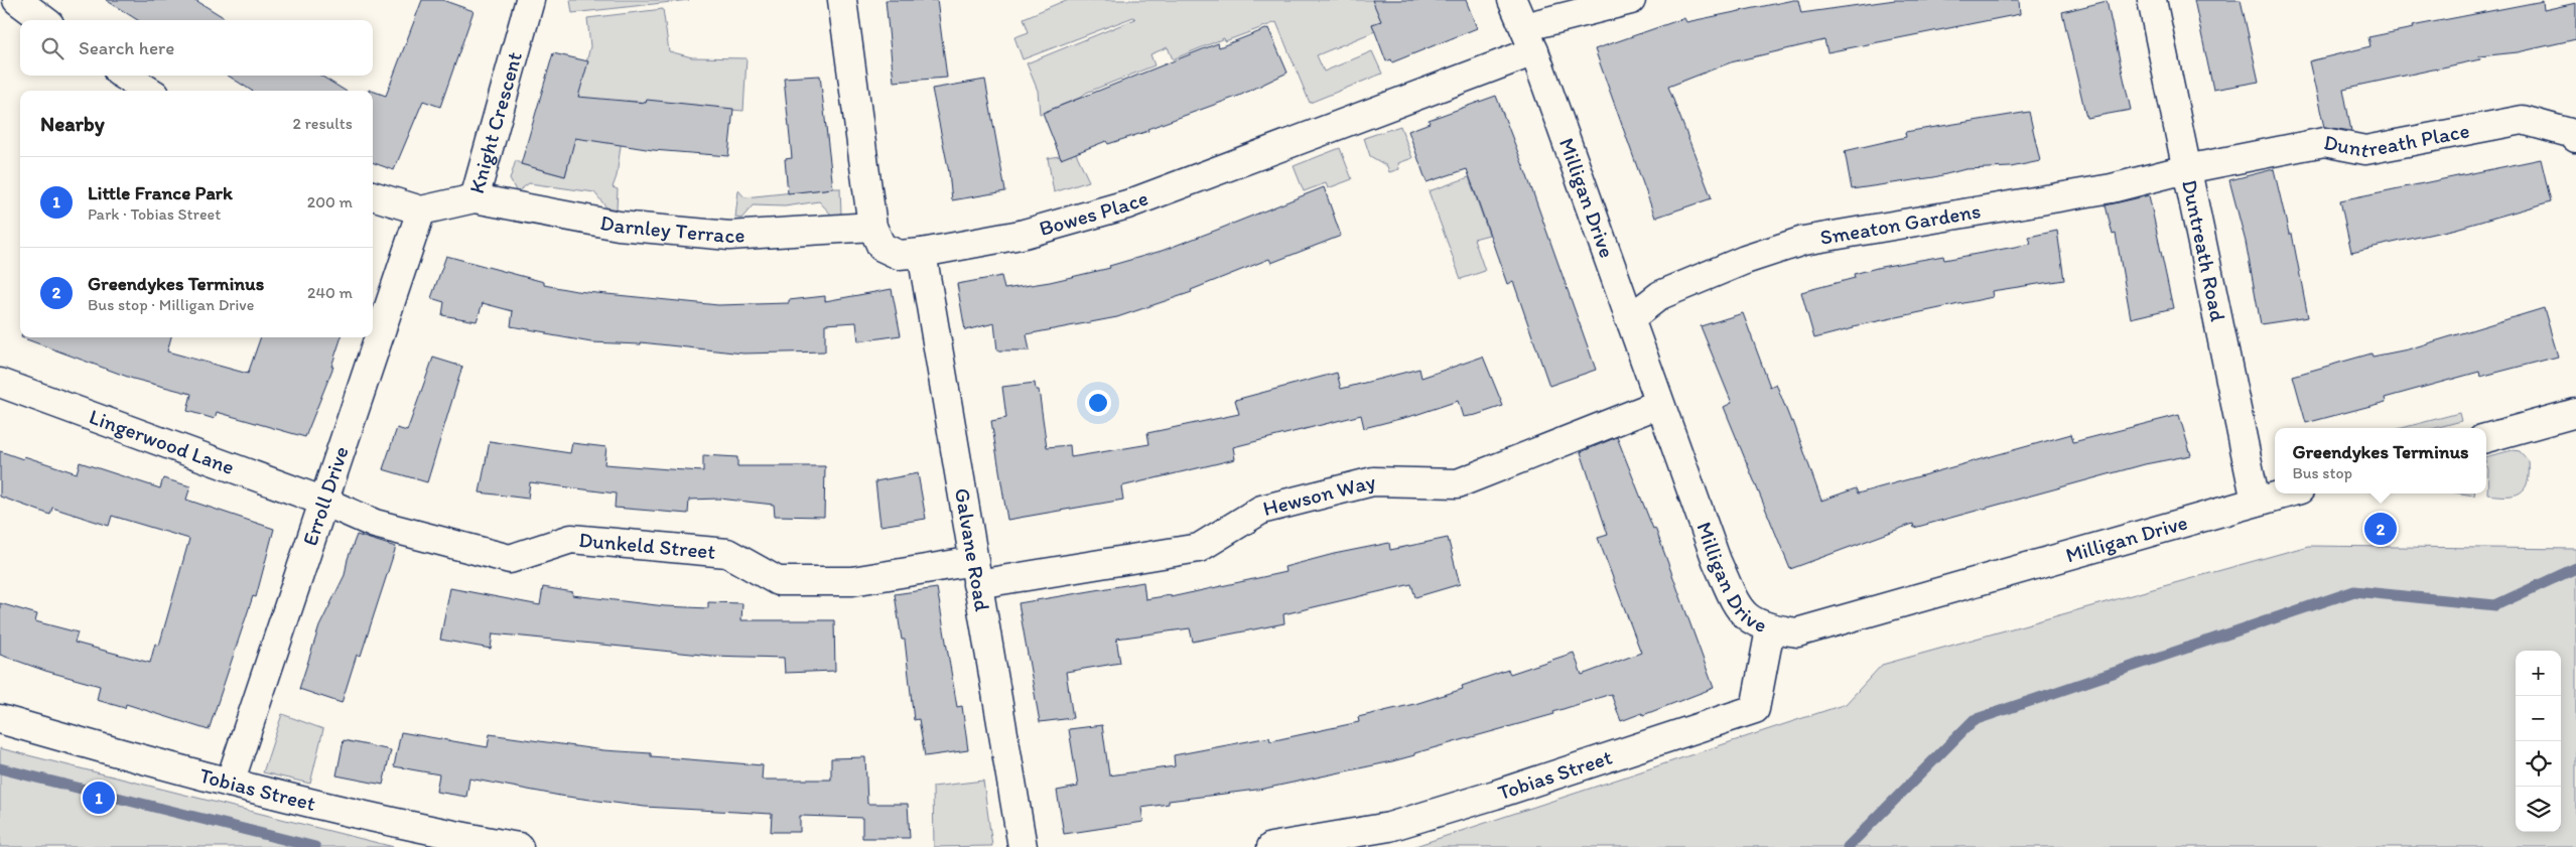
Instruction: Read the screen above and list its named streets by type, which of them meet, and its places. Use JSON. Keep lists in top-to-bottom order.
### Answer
{
  "streets": {
    "street": [
      "Knight Crescent",
      "Duntreath Place",
      "Milligan Drive",
      "Bowes Place",
      "Smeaton Gardens",
      "Darnley Terrace",
      "Duntreath Road",
      "Lingerwood Lane",
      "Erroll Drive",
      "Hewson Way",
      "Dunkeld Street",
      "Galvane Road",
      "Tobias Street"
    ]
  },
  "crossings": [
    ["Knight Crescent", "Darnley Terrace"],
    ["Knight Crescent", "Erroll Drive"],
    ["Duntreath Place", "Smeaton Gardens"],
    ["Duntreath Place", "Duntreath Road"],
    ["Milligan Drive", "Bowes Place"],
    ["Milligan Drive", "Smeaton Gardens"],
    ["Milligan Drive", "Duntreath Road"],
    ["Milligan Drive", "Hewson Way"],
    ["Milligan Drive", "Tobias Street"],
    ["Bowes Place", "Darnley Terrace"],
    ["Bowes Place", "Galvane Road"],
    ["Smeaton Gardens", "Duntreath Road"],
    ["Lingerwood Lane", "Erroll Drive"],
    ["Lingerwood Lane", "Dunkeld Street"],
    ["Erroll Drive", "Dunkeld Street"],
    ["Erroll Drive", "Tobias Street"],
    ["Hewson Way", "Dunkeld Street"],
    ["Hewson Way", "Galvane Road"],
    ["Dunkeld Street", "Galvane Road"]
  ],
  "page": {
    "search": "Search here",
    "heading": ["Nearby", "2 results"],
    "list": [
      {
        "mark": "1",
        "name": "Little France Park",
        "note": "Park · Tobias Street",
        "value": "200 m"
      },
      {
        "mark": "2",
        "name": "Greendykes Terminus",
        "note": "Bus stop · Milligan Drive",
        "value": "240 m"
      }
    ],
    "popup": ["Greendykes Terminus", "Bus stop"],
    "pins": ["2", "1"],
    "map_buttons": ["+", "−"]
  }
}
